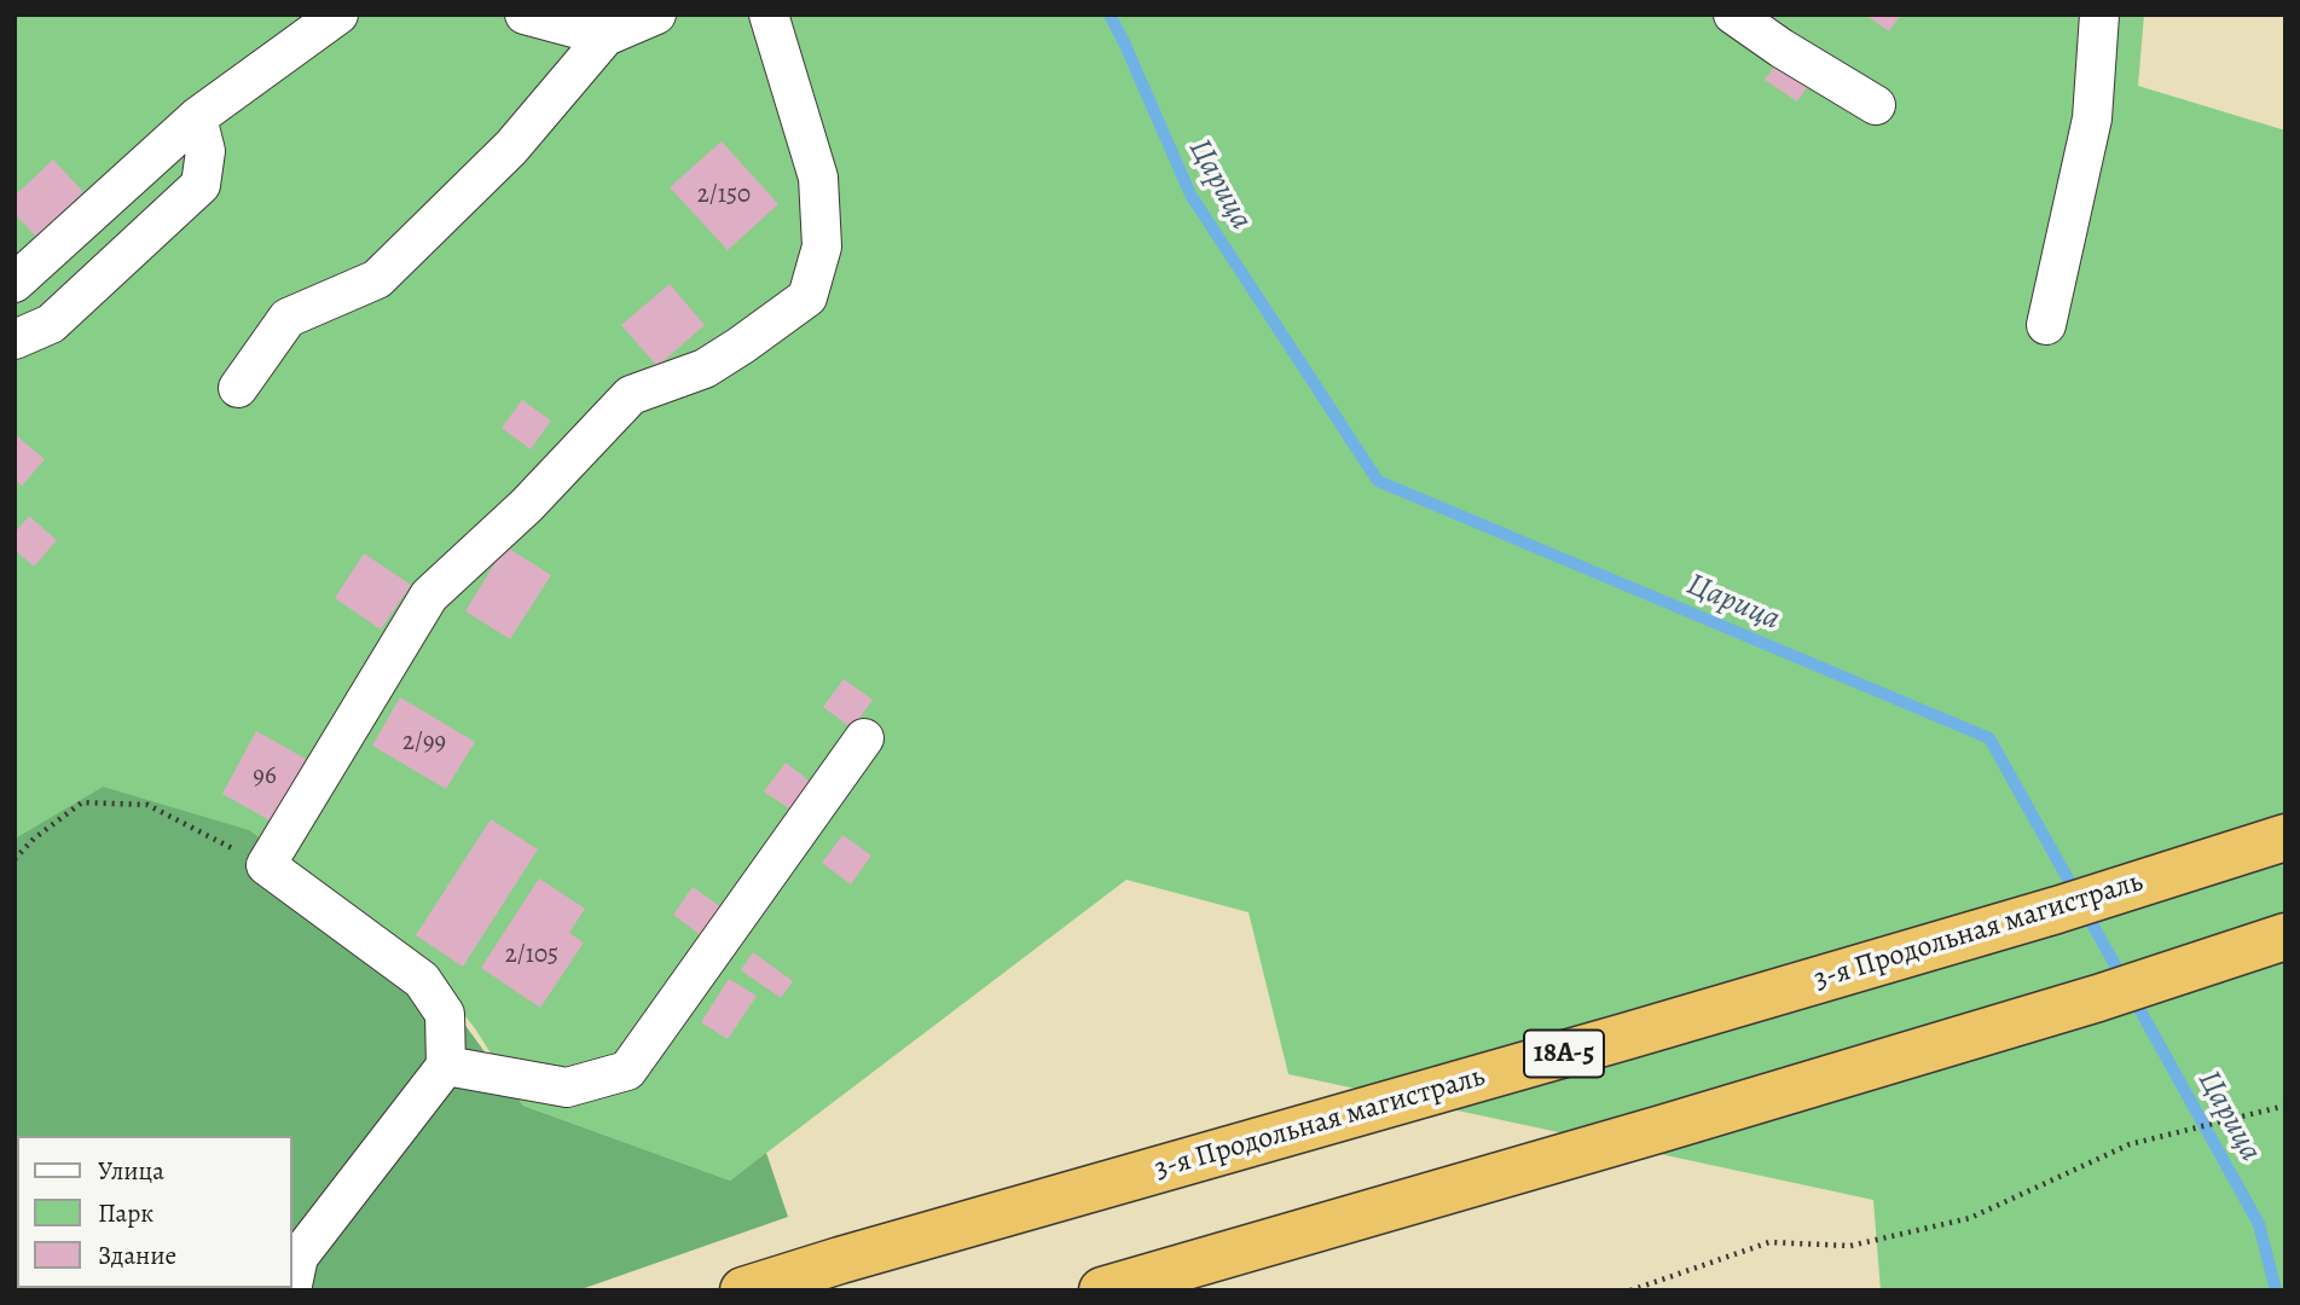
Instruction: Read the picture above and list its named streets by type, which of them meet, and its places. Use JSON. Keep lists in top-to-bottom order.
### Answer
{
  "streets": {
    "highway": ["3-я Продольная магистраль", "18А-5"]
  },
  "water": ["Царица"],
  "house_numbers": [
    "2/150",
    "2/99",
    "96",
    "2/105"
  ],
  "legend": ["Улица", "Парк", "Здание"]
}
